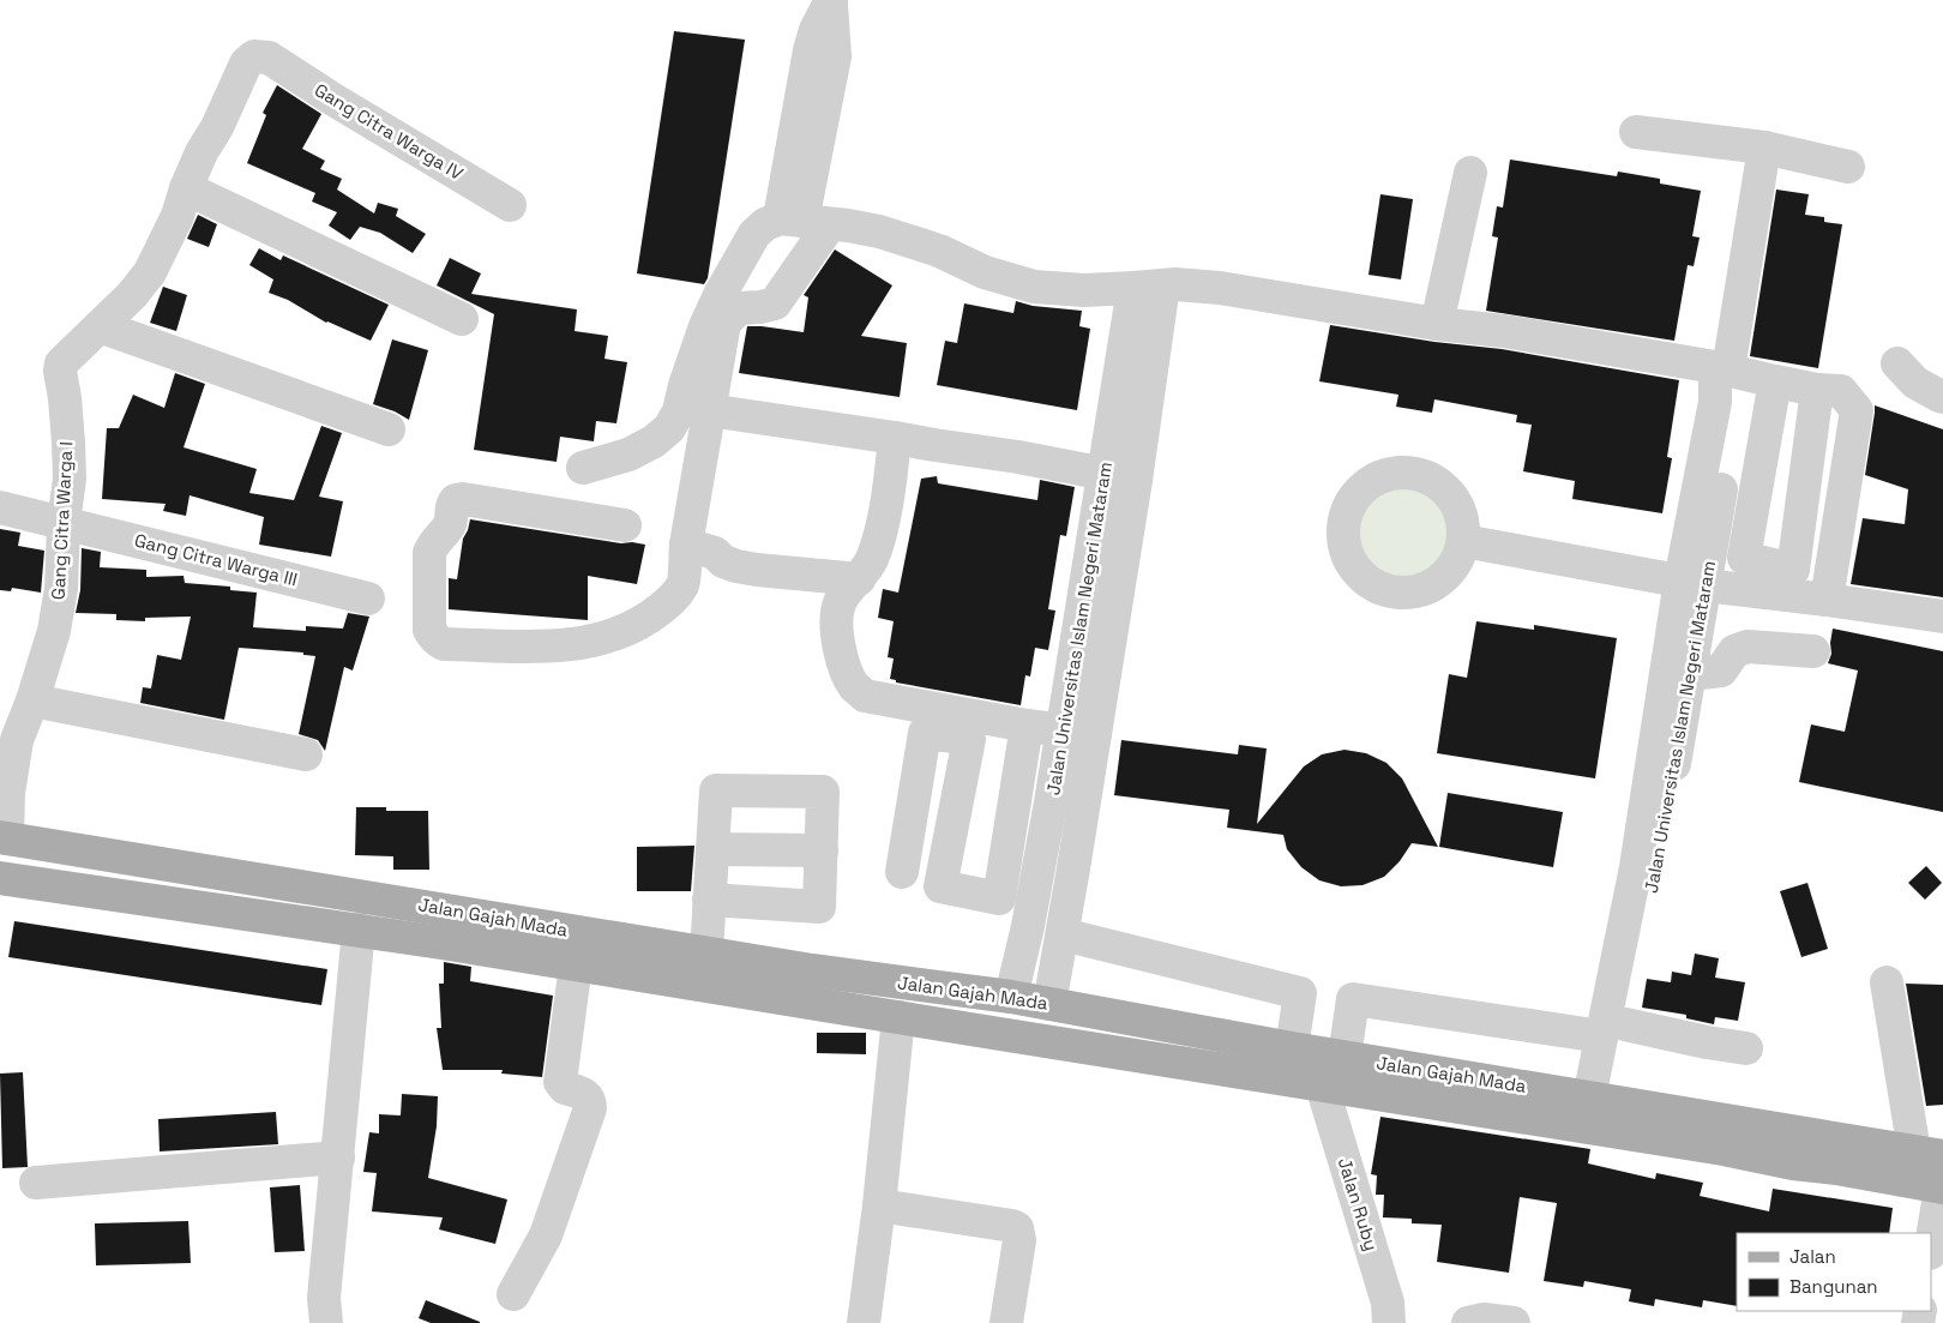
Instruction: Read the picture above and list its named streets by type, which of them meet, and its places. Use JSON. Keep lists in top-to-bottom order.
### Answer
{
  "streets": {
    "main road": ["Jalan Gajah Mada"],
    "street": [
      "Gang Citra Warga IV",
      "Gang Citra Warga I",
      "Gang Citra Warga III",
      "Jalan Universitas Islam Negeri Mataram",
      "Jalan Ruby"
    ]
  },
  "crossings": [
    ["Gang Citra Warga IV", "Gang Citra Warga I"],
    ["Gang Citra Warga I", "Gang Citra Warga III"],
    ["Gang Citra Warga I", "Jalan Gajah Mada"],
    ["Jalan Universitas Islam Negeri Mataram", "Jalan Gajah Mada"],
    ["Jalan Gajah Mada", "Jalan Ruby"]
  ],
  "legend": ["Jalan", "Bangunan"]
}
